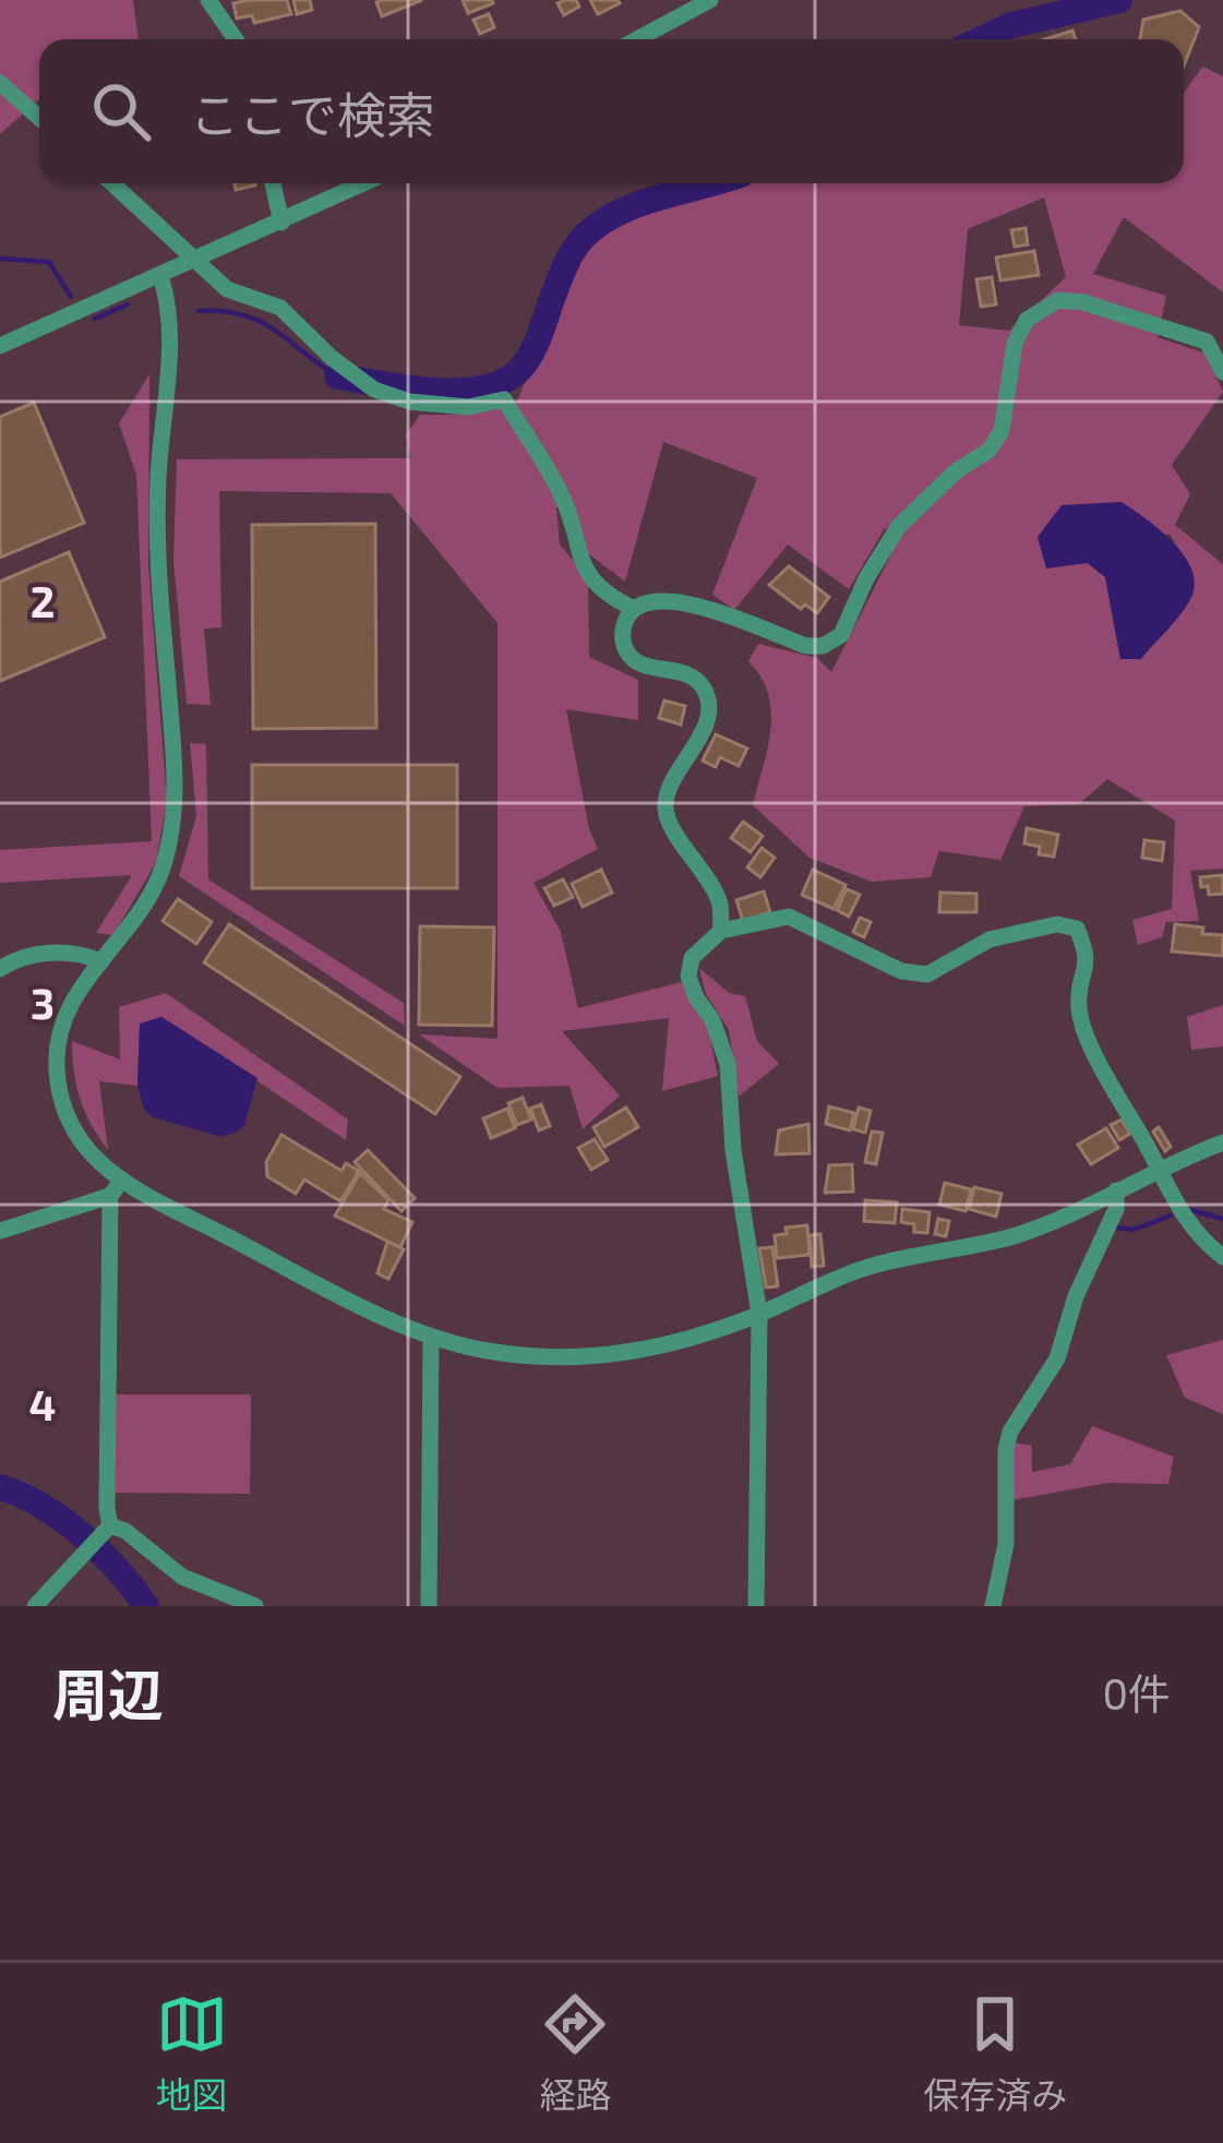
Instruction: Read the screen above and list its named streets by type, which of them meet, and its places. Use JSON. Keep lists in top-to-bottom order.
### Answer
{
  "page": {
    "search": "ここで検索",
    "heading": ["周辺", "0件"],
    "nav": ["地図", "経路", "保存済み"]
  },
  "grid": {
    "rows": ["2", "3", "4"]
  }
}
